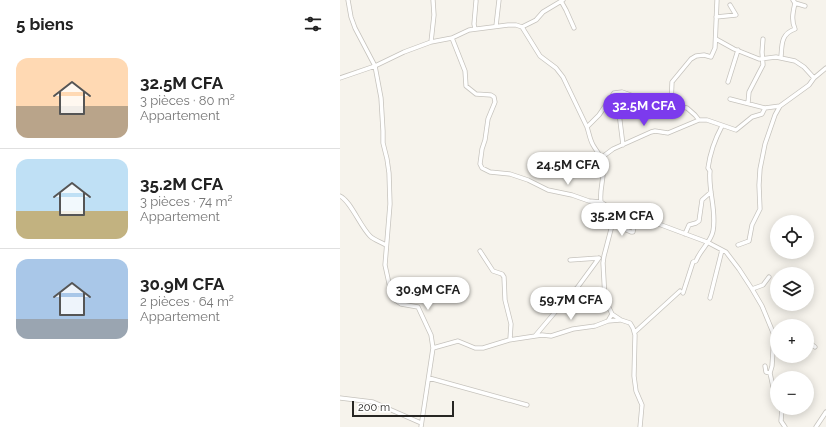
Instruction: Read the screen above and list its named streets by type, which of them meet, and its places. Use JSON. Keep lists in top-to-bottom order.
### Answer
{
  "scale_bar": "200 m",
  "page": {
    "heading": "5 biens",
    "list": [
      {
        "name": "32.5M CFA",
        "note": "3 pièces · 80 m² · Appartement"
      },
      {
        "name": "35.2M CFA",
        "note": "3 pièces · 74 m² · Appartement"
      },
      {
        "name": "30.9M CFA",
        "note": "2 pièces · 64 m² · Appartement"
      }
    ],
    "price": [
      "32.5M CFA",
      "24.5M CFA",
      "35.2M CFA",
      "30.9M CFA",
      "59.7M CFA"
    ],
    "map_buttons": ["+", "−"],
    "scale": "200 m"
  }
}
